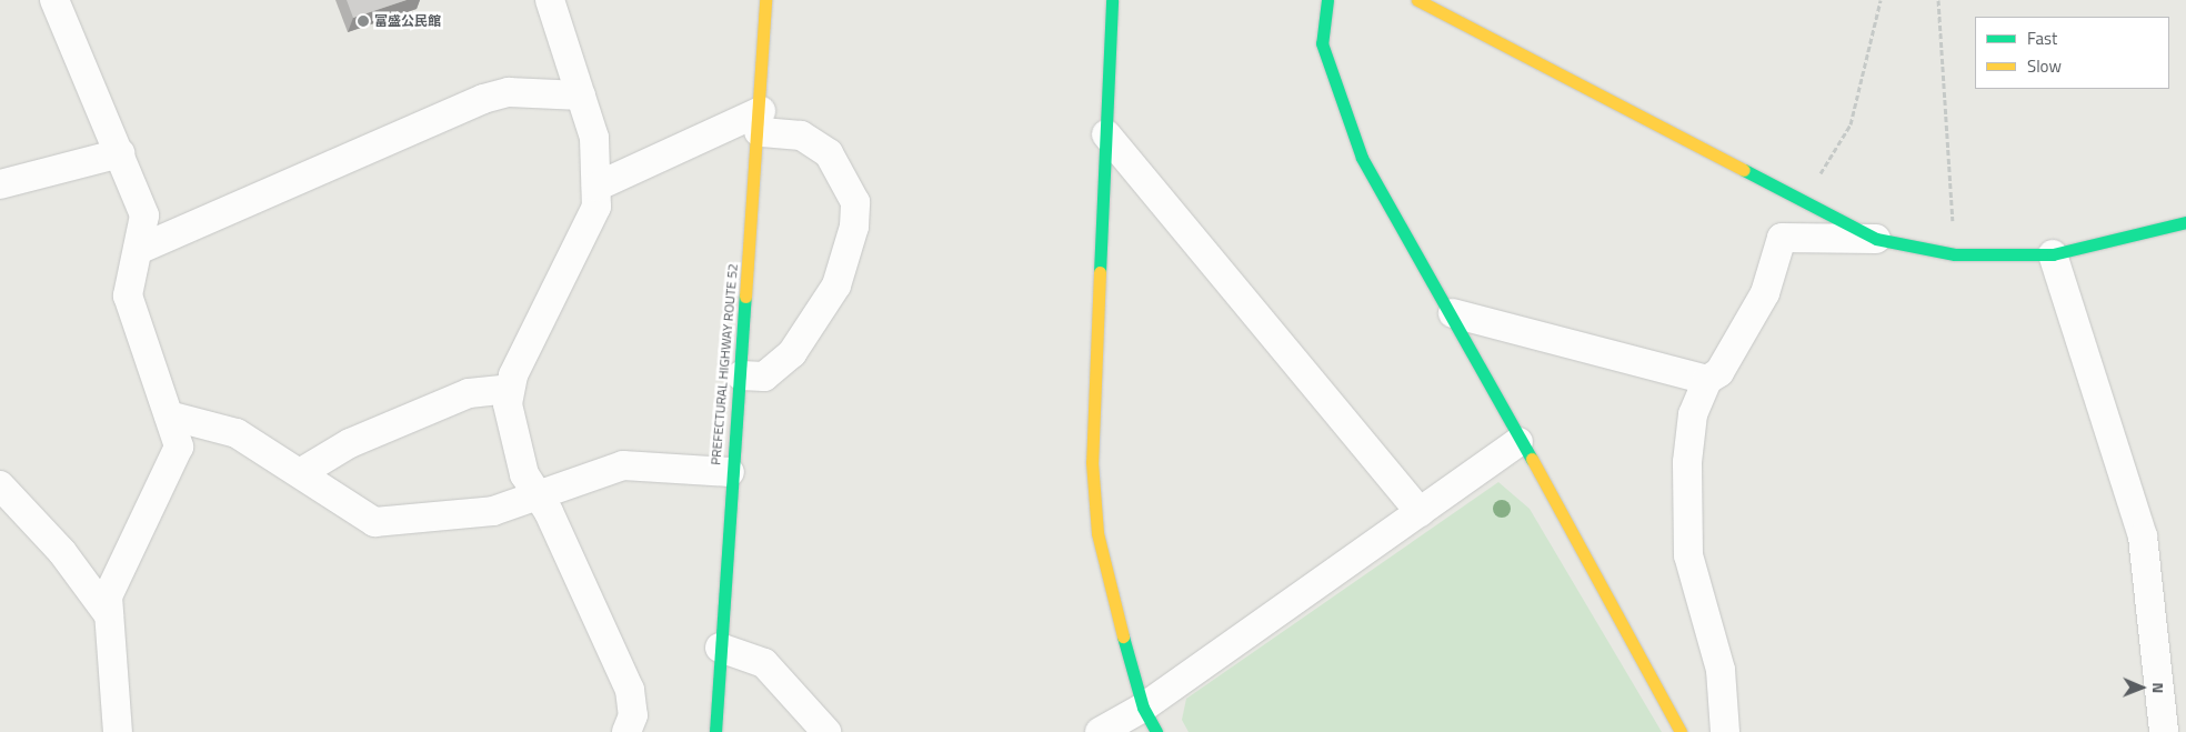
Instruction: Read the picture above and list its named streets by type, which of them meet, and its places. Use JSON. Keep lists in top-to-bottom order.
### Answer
{
  "streets": {
    "street": ["PREFECTURAL HIGHWAY ROUTE 52"]
  },
  "places": ["富盛公民館"],
  "legend": ["Fast", "Slow"],
  "north": "right"
}
